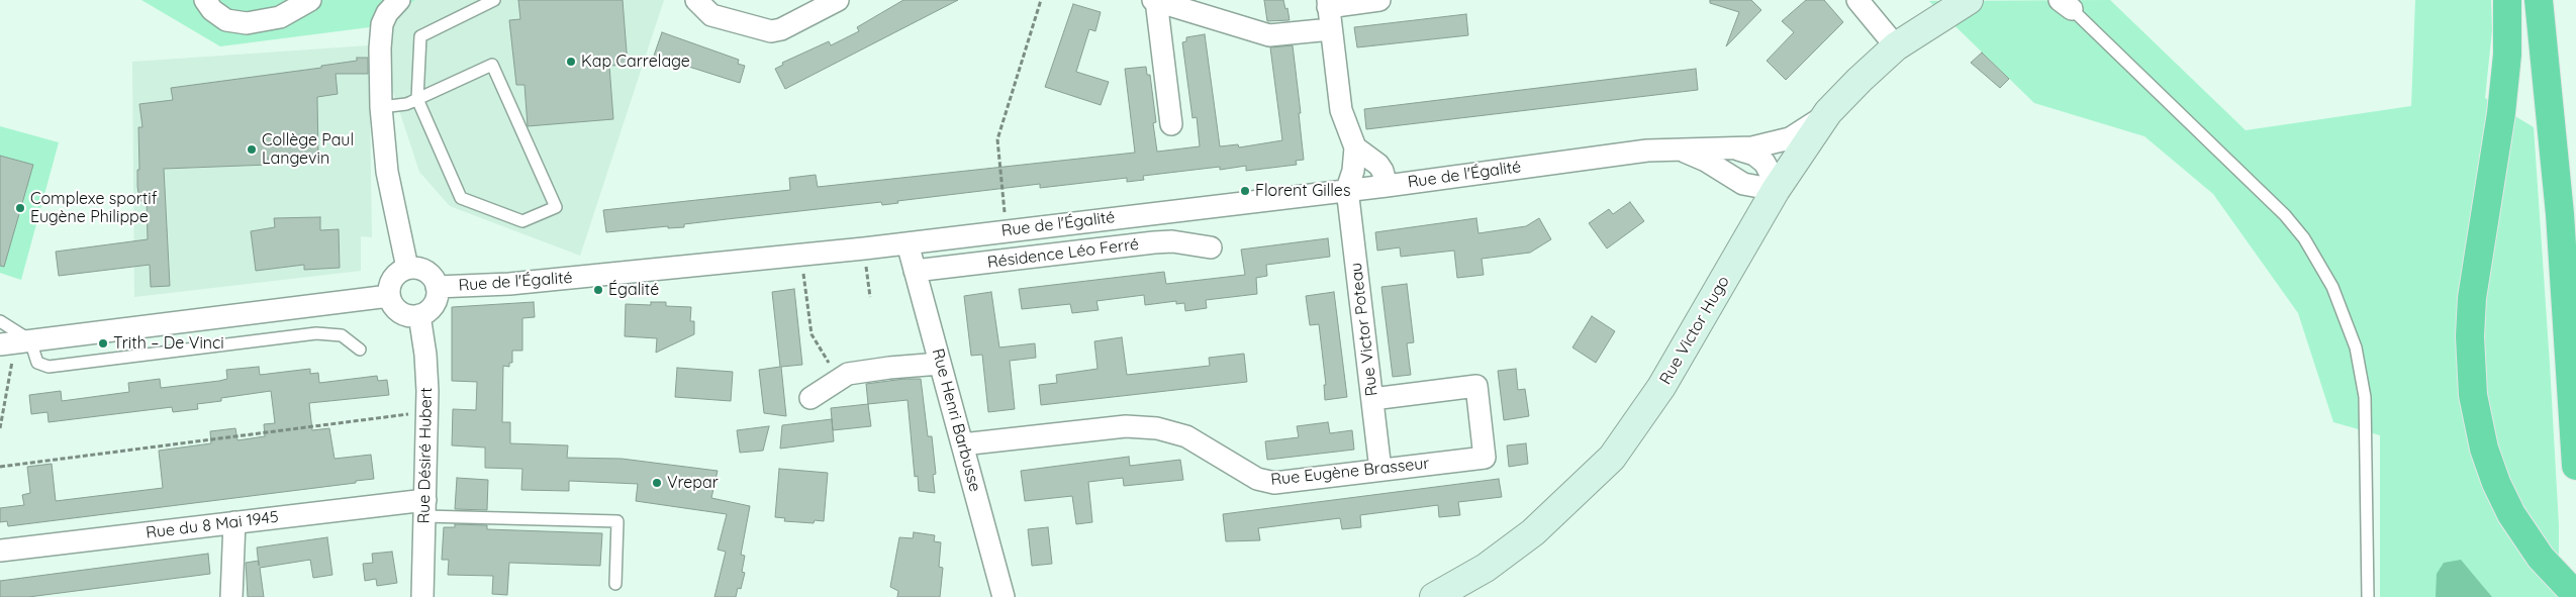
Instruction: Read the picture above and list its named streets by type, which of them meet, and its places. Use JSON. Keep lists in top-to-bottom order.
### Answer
{
  "streets": {
    "street": [
      "Rue de l'Égalité",
      "Résidence Léo Ferré",
      "Rue Victor Poteau",
      "Rue Victor Hugo",
      "Rue Henri Barbusse",
      "Rue Désiré Hubert",
      "Rue Eugène Brasseur",
      "Rue du 8 Mai 1945"
    ]
  },
  "crossings": [
    ["Rue de l'Égalité", "Rue Victor Poteau"],
    ["Rue de l'Égalité", "Rue Victor Hugo"],
    ["Rue de l'Égalité", "Rue Henri Barbusse"],
    ["Rue de l'Égalité", "Rue Désiré Hubert"],
    ["Résidence Léo Ferré", "Rue Henri Barbusse"],
    ["Rue Victor Poteau", "Rue Eugène Brasseur"],
    ["Rue Henri Barbusse", "Rue Eugène Brasseur"],
    ["Rue Désiré Hubert", "Rue du 8 Mai 1945"]
  ],
  "places": [
    "Kap Carrelage",
    "Collège Paul Langevin",
    "Florent Gilles",
    "Complexe sportif Eugène Philippe",
    "Égalité",
    "Trith – De Vinci",
    "Vrepar"
  ]
}
